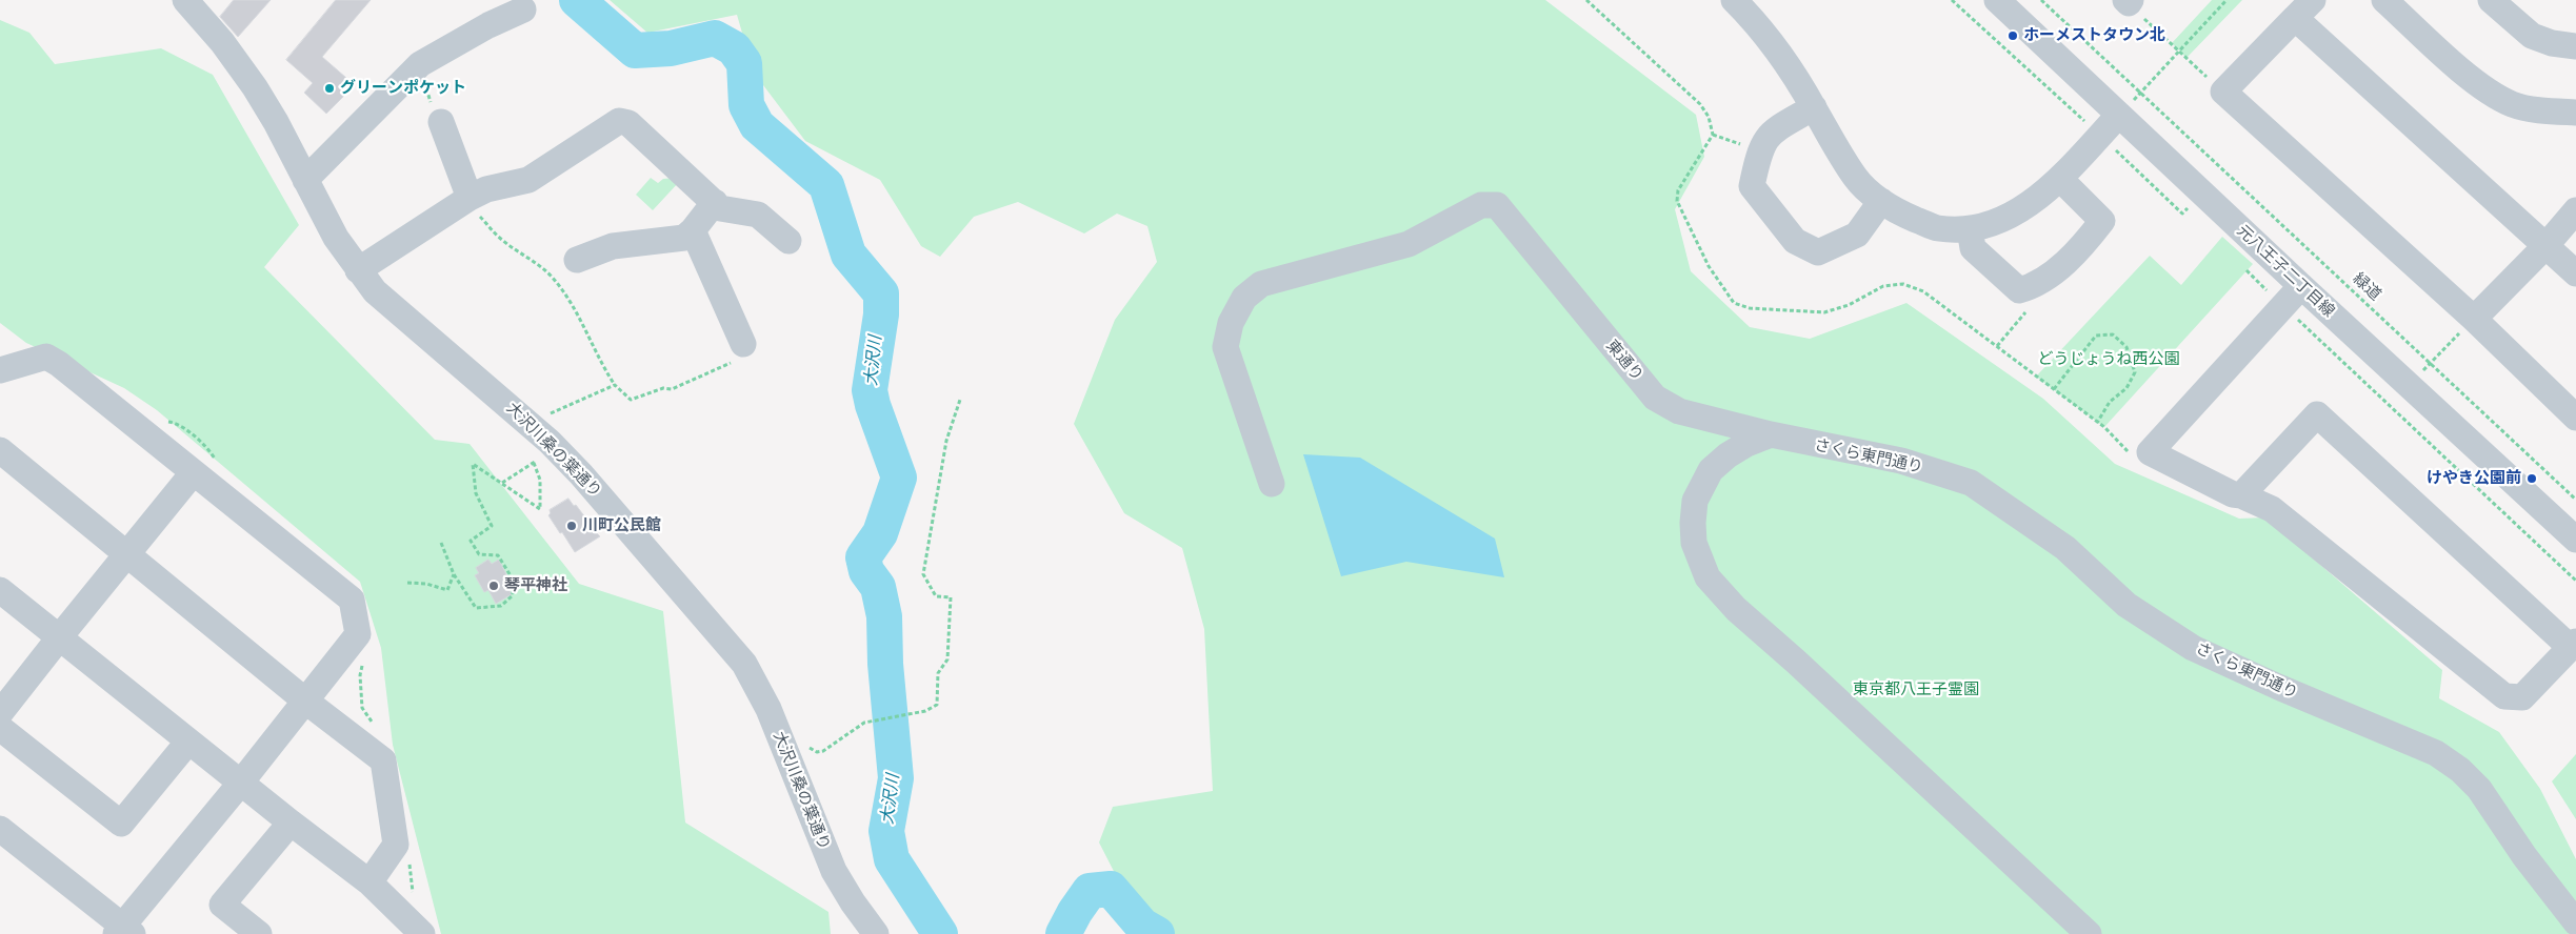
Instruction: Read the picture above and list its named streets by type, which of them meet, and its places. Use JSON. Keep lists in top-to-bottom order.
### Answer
{
  "streets": {
    "street": [
      "元八王子二丁目線",
      "東通り",
      "大沢川桑の葉通り",
      "さくら東門通り"
    ],
    "path": ["緑道"]
  },
  "crossings": [
    ["東通り", "さくら東門通り"]
  ],
  "water": ["大沢川"],
  "parks": ["どうじょうね西公園", "東京都八王子霊園"],
  "places": [
    "ホーメストタウン北",
    "グリーンポケット",
    "けやき公園前",
    "川町公民館",
    "琴平神社"
  ]
}
